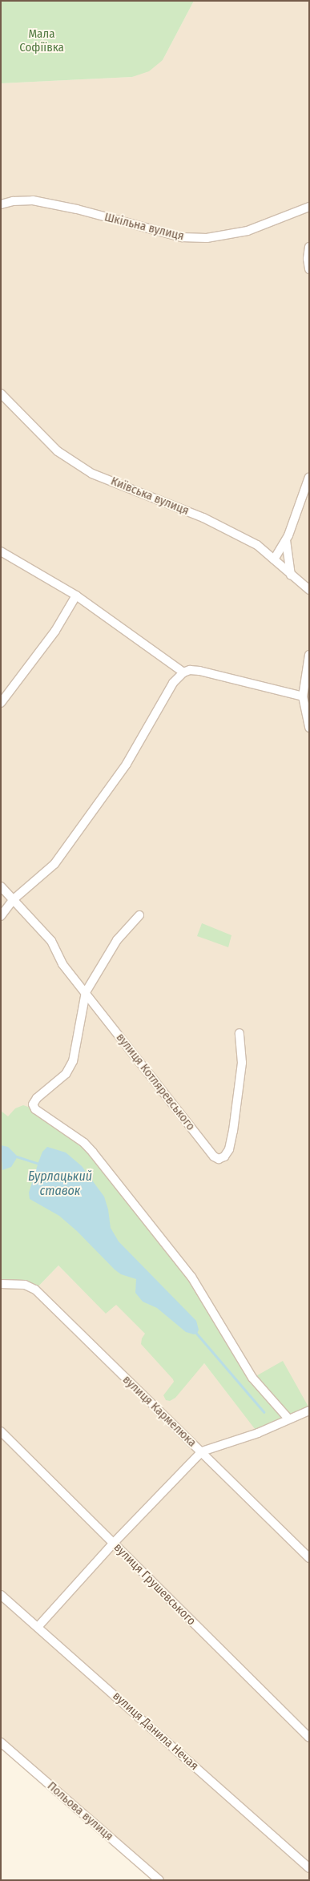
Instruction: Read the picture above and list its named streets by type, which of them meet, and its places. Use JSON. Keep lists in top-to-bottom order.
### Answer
{
  "streets": {
    "street": [
      "Шкільна вулиця",
      "Київська вулиця",
      "вулиця Котляревського",
      "вулиця Кармелюка",
      "вулиця Грушевського",
      "вулиця Данила Нечая",
      "Польова вулиця"
    ]
  },
  "water": ["Бурлацький ставок"],
  "parks": ["Мала Софіївка"]
}
